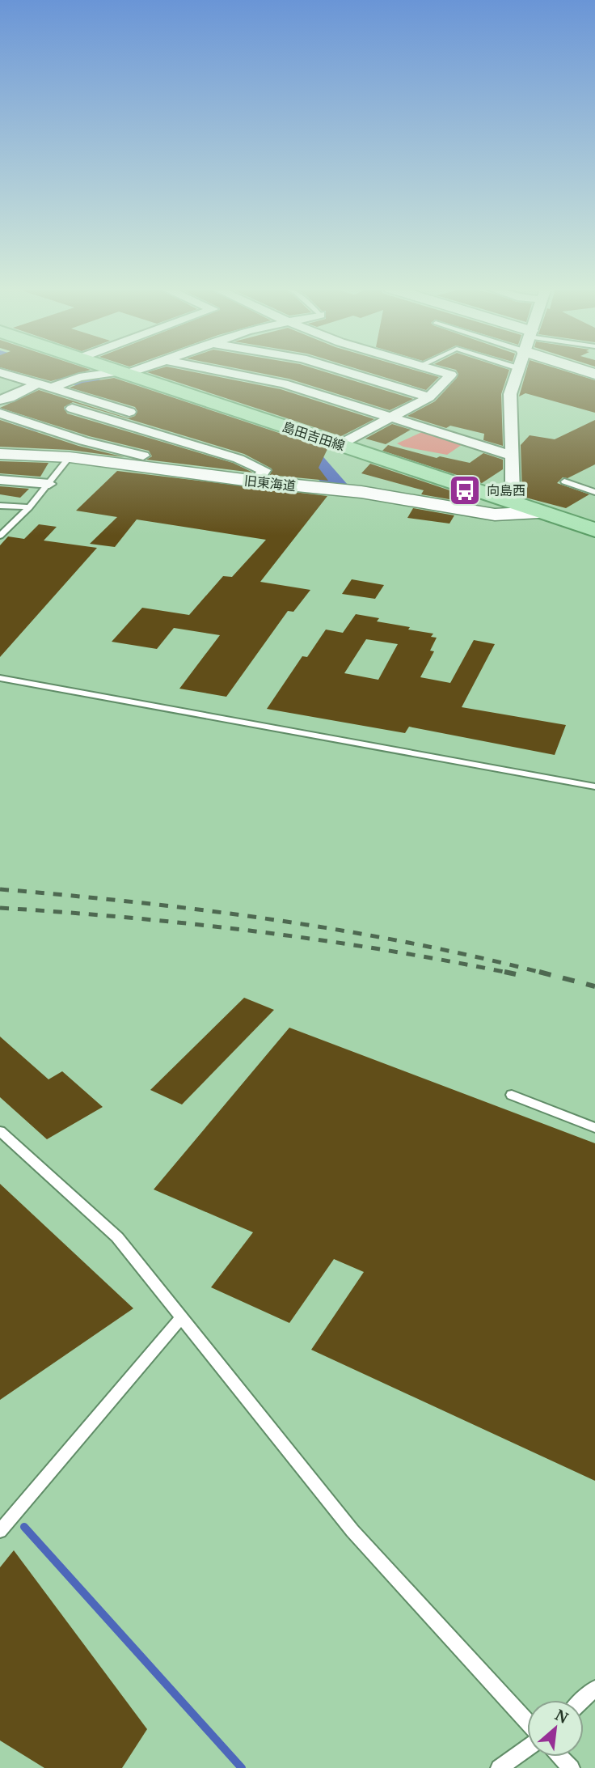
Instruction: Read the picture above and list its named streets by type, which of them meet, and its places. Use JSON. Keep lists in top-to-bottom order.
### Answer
{
  "streets": {
    "main road": ["島田吉田線"],
    "street": ["旧東海道"]
  },
  "crossings": [
    ["島田吉田線", "旧東海道"]
  ],
  "places": {
    "bus stop": ["向島西"]
  },
  "north": "top right"
}
